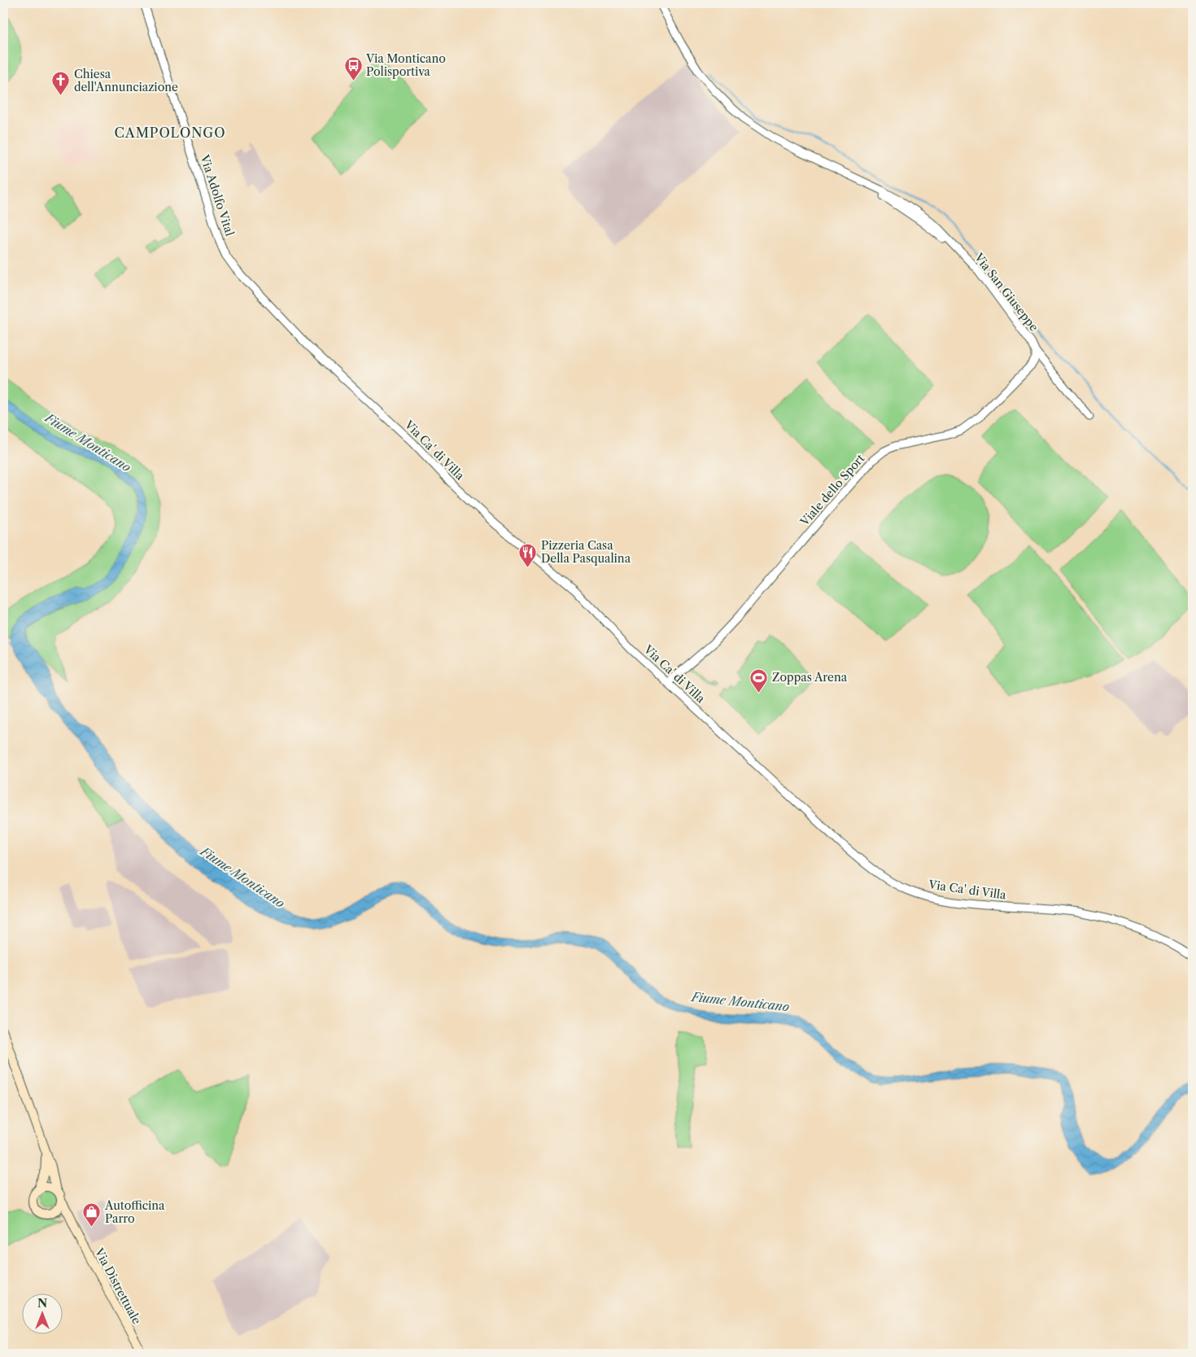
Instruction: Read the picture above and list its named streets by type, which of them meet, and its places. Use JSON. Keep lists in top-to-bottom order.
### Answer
{
  "streets": {
    "main road": ["Via Distrettuale"],
    "street": [
      "Via Adolfo Vital",
      "Via San Giuseppe",
      "Via Ca' di Villa",
      "Viale dello Sport"
    ]
  },
  "crossings": [
    ["Via Adolfo Vital", "Via Ca' di Villa"],
    ["Via San Giuseppe", "Viale dello Sport"],
    ["Via Ca' di Villa", "Viale dello Sport"]
  ],
  "districts": ["CAMPOLONGO"],
  "water": ["Fiume Monticano"],
  "places": {
    "bus stop": ["Via Monticano Polisportiva"],
    "church": ["Chiesa dell'Annunciazione"],
    "restaurant": ["Pizzeria Casa Della Pasqualina"],
    "sports": ["Zoppas Arena"],
    "shop": ["Autofficina Parro"]
  },
  "north": "top"
}
